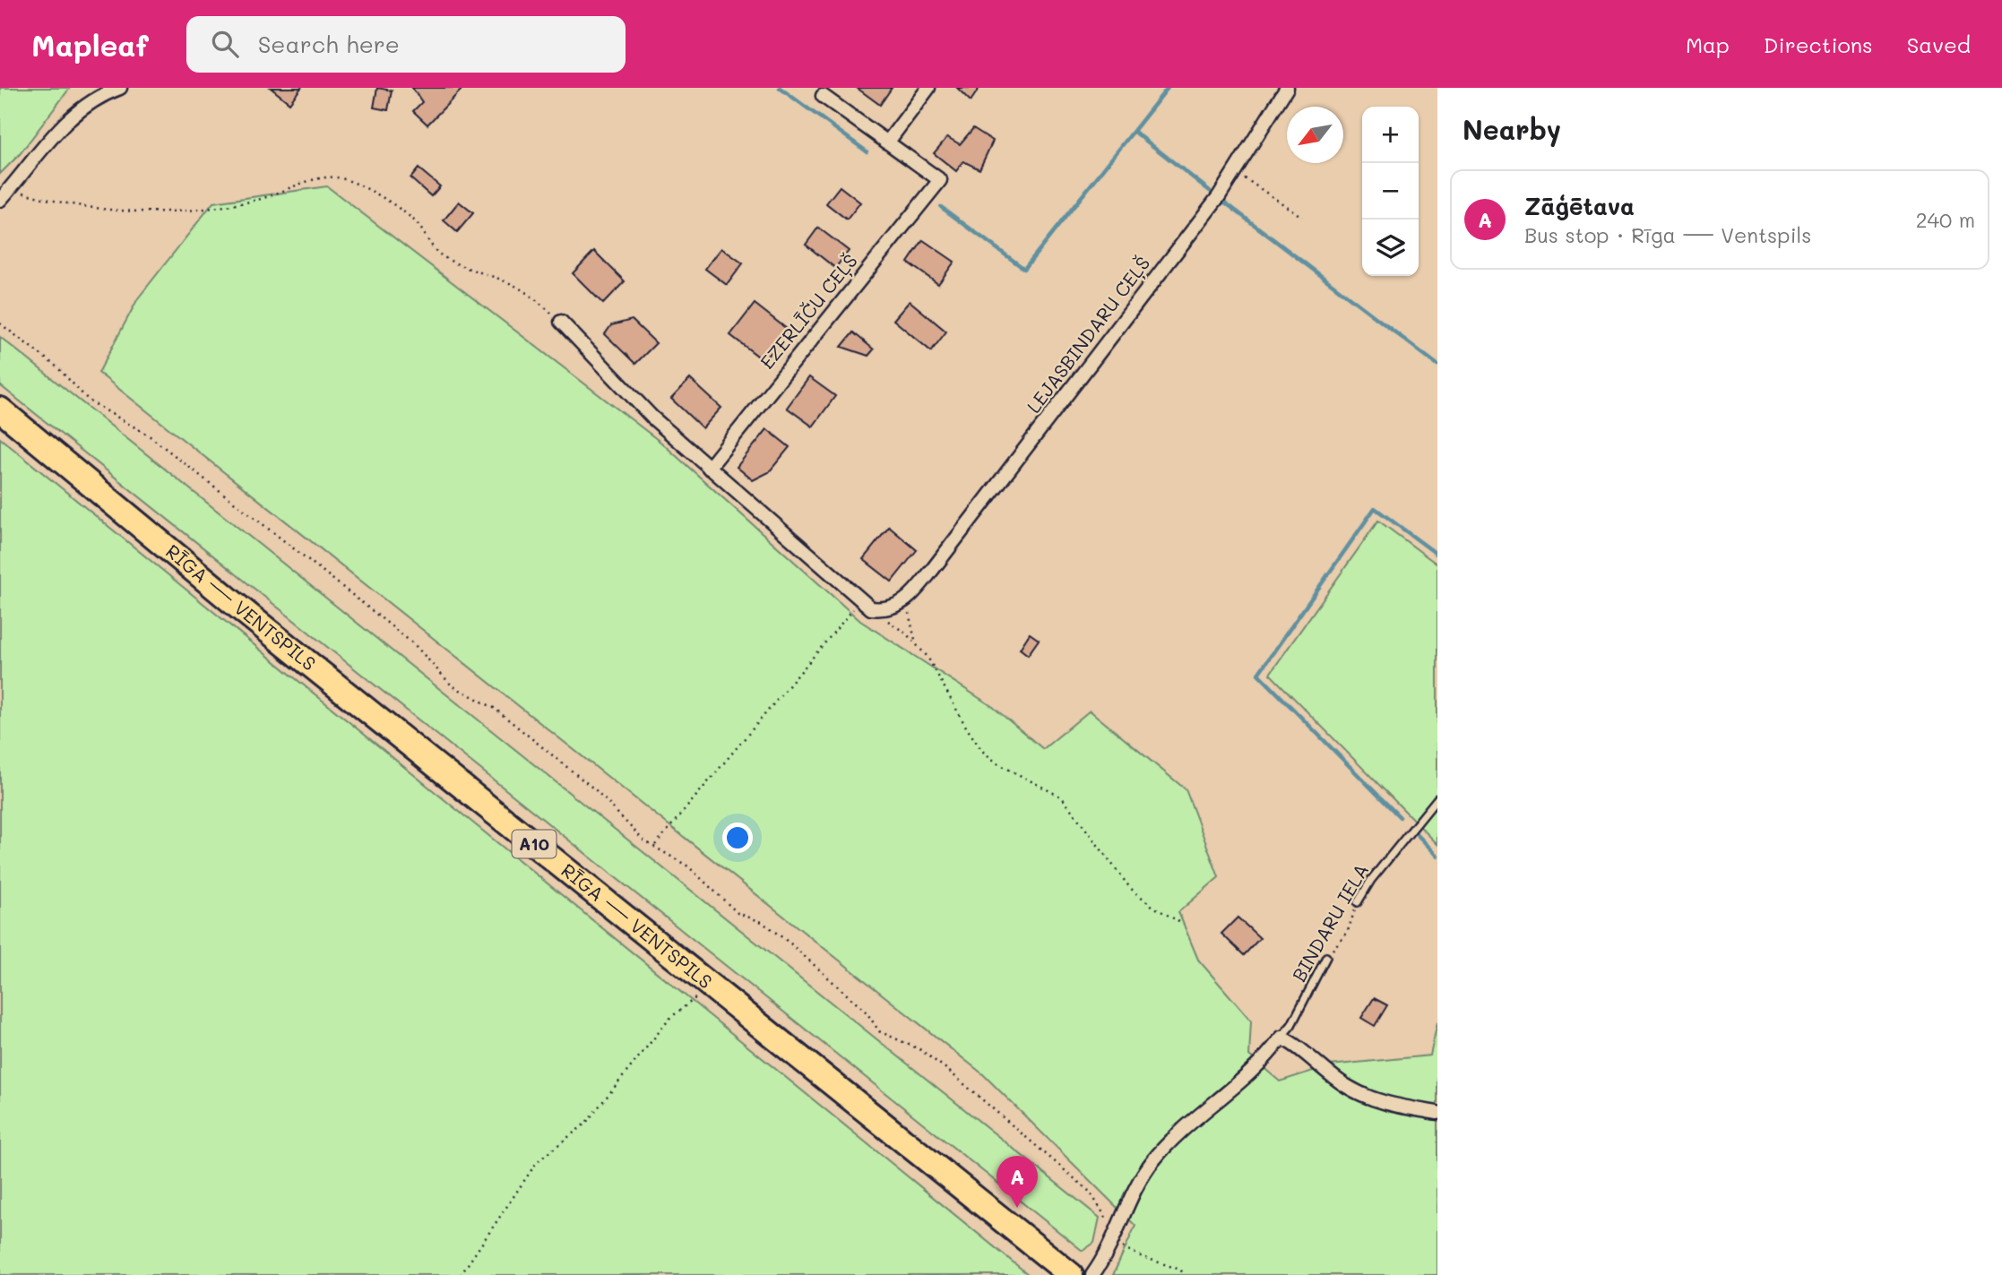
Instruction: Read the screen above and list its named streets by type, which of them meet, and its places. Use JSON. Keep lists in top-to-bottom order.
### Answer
{
  "streets": {
    "highway": ["RĪGA — VENTSPILS", "A10"],
    "street": ["EZERLĪČU CEĻŠ", "LEJASBINDARU CEĻŠ"],
    "lane": ["BINDARU IELA"]
  },
  "north": "bottom left",
  "page": {
    "header": "Mapleaf",
    "search": "Search here",
    "nav": ["Map", "Directions", "Saved"],
    "heading": "Nearby",
    "map_buttons": ["+", "−"],
    "list": [
      {
        "mark": "A",
        "name": "Zāģētava",
        "note": "Bus stop · Rīga — Ventspils",
        "value": "240 m"
      }
    ],
    "pins": "A"
  }
}
